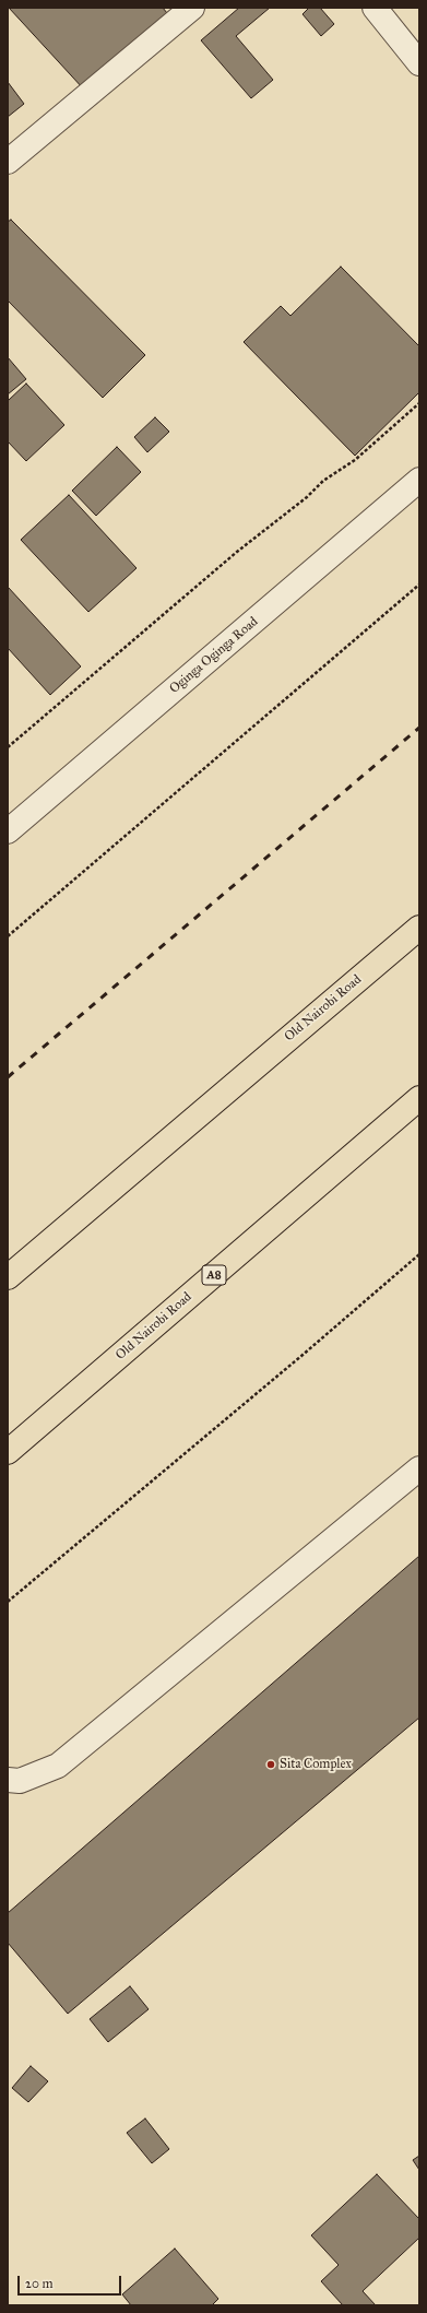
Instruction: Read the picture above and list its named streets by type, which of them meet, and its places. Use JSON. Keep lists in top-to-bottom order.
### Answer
{
  "streets": {
    "highway": ["Old Nairobi Road", "A8"],
    "street": ["Oginga Oginga Road"]
  },
  "places": ["Sita Complex"],
  "scale_bar": "20 m"
}
